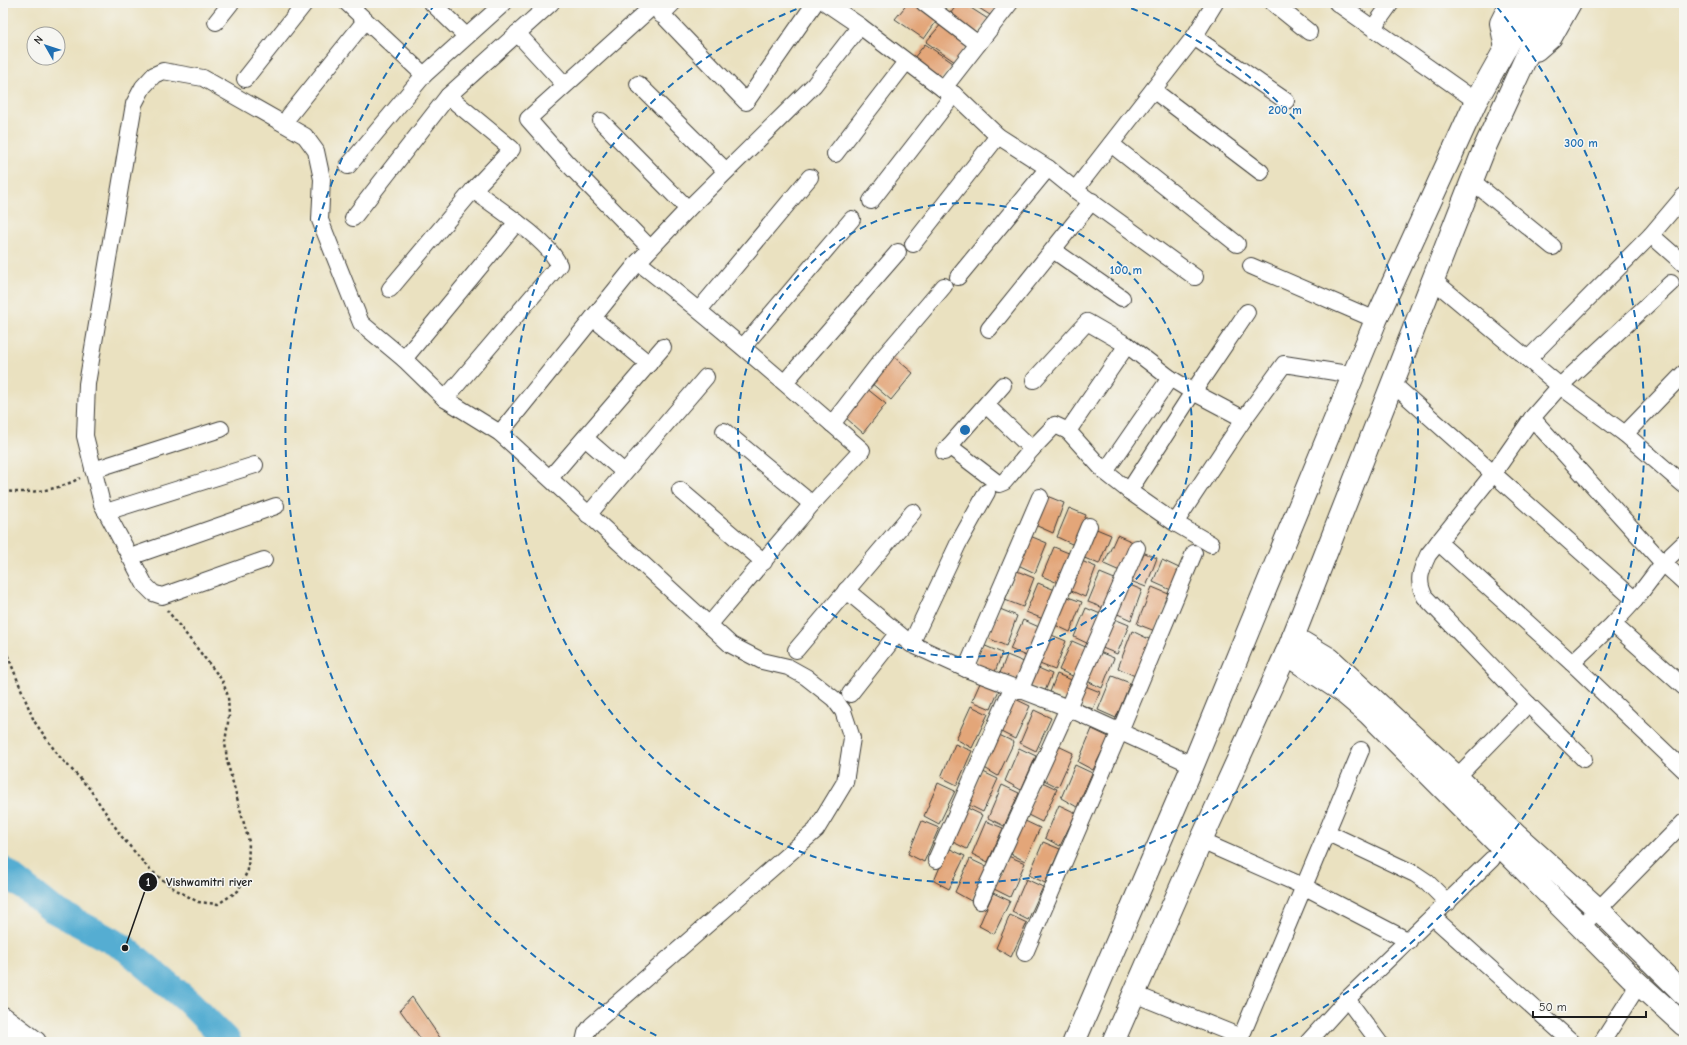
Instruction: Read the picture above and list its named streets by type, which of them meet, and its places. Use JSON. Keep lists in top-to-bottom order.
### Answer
{
  "places": ["Vishwamitri river"],
  "scale_bar": "50 m",
  "north": "top left",
  "rings": ["200 m", "300 m", "100 m"]
}
